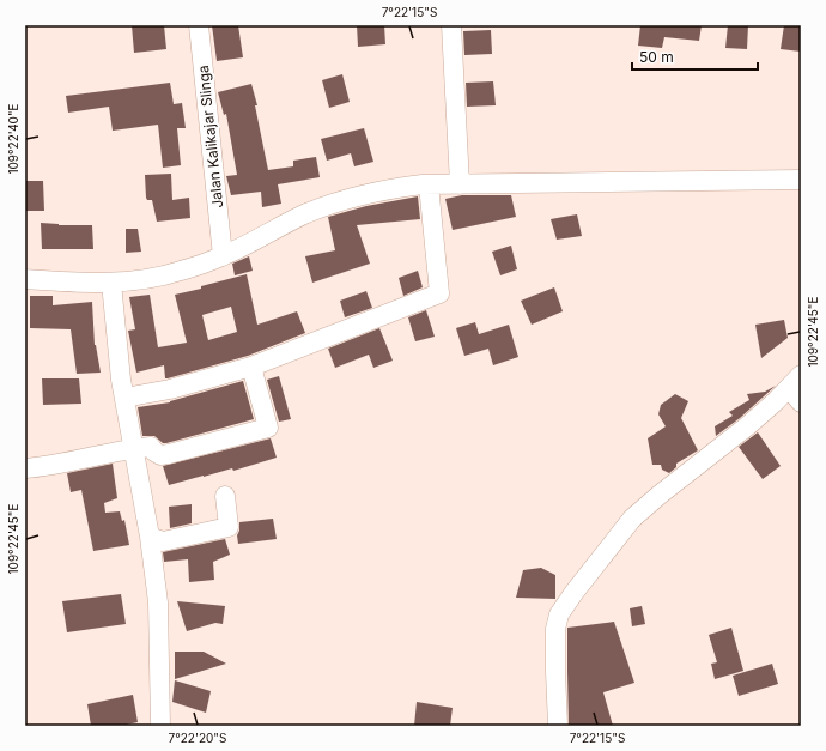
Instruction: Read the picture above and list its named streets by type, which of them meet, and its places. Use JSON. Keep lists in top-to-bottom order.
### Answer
{
  "streets": {
    "street": ["Jalan Kalikajar Slinga"]
  },
  "scale_bar": "50 m",
  "coordinates": [
    "7°22'15\"S",
    "109°22'40\"E",
    "109°22'45\"E",
    "7°22'20\"S"
  ]
}
